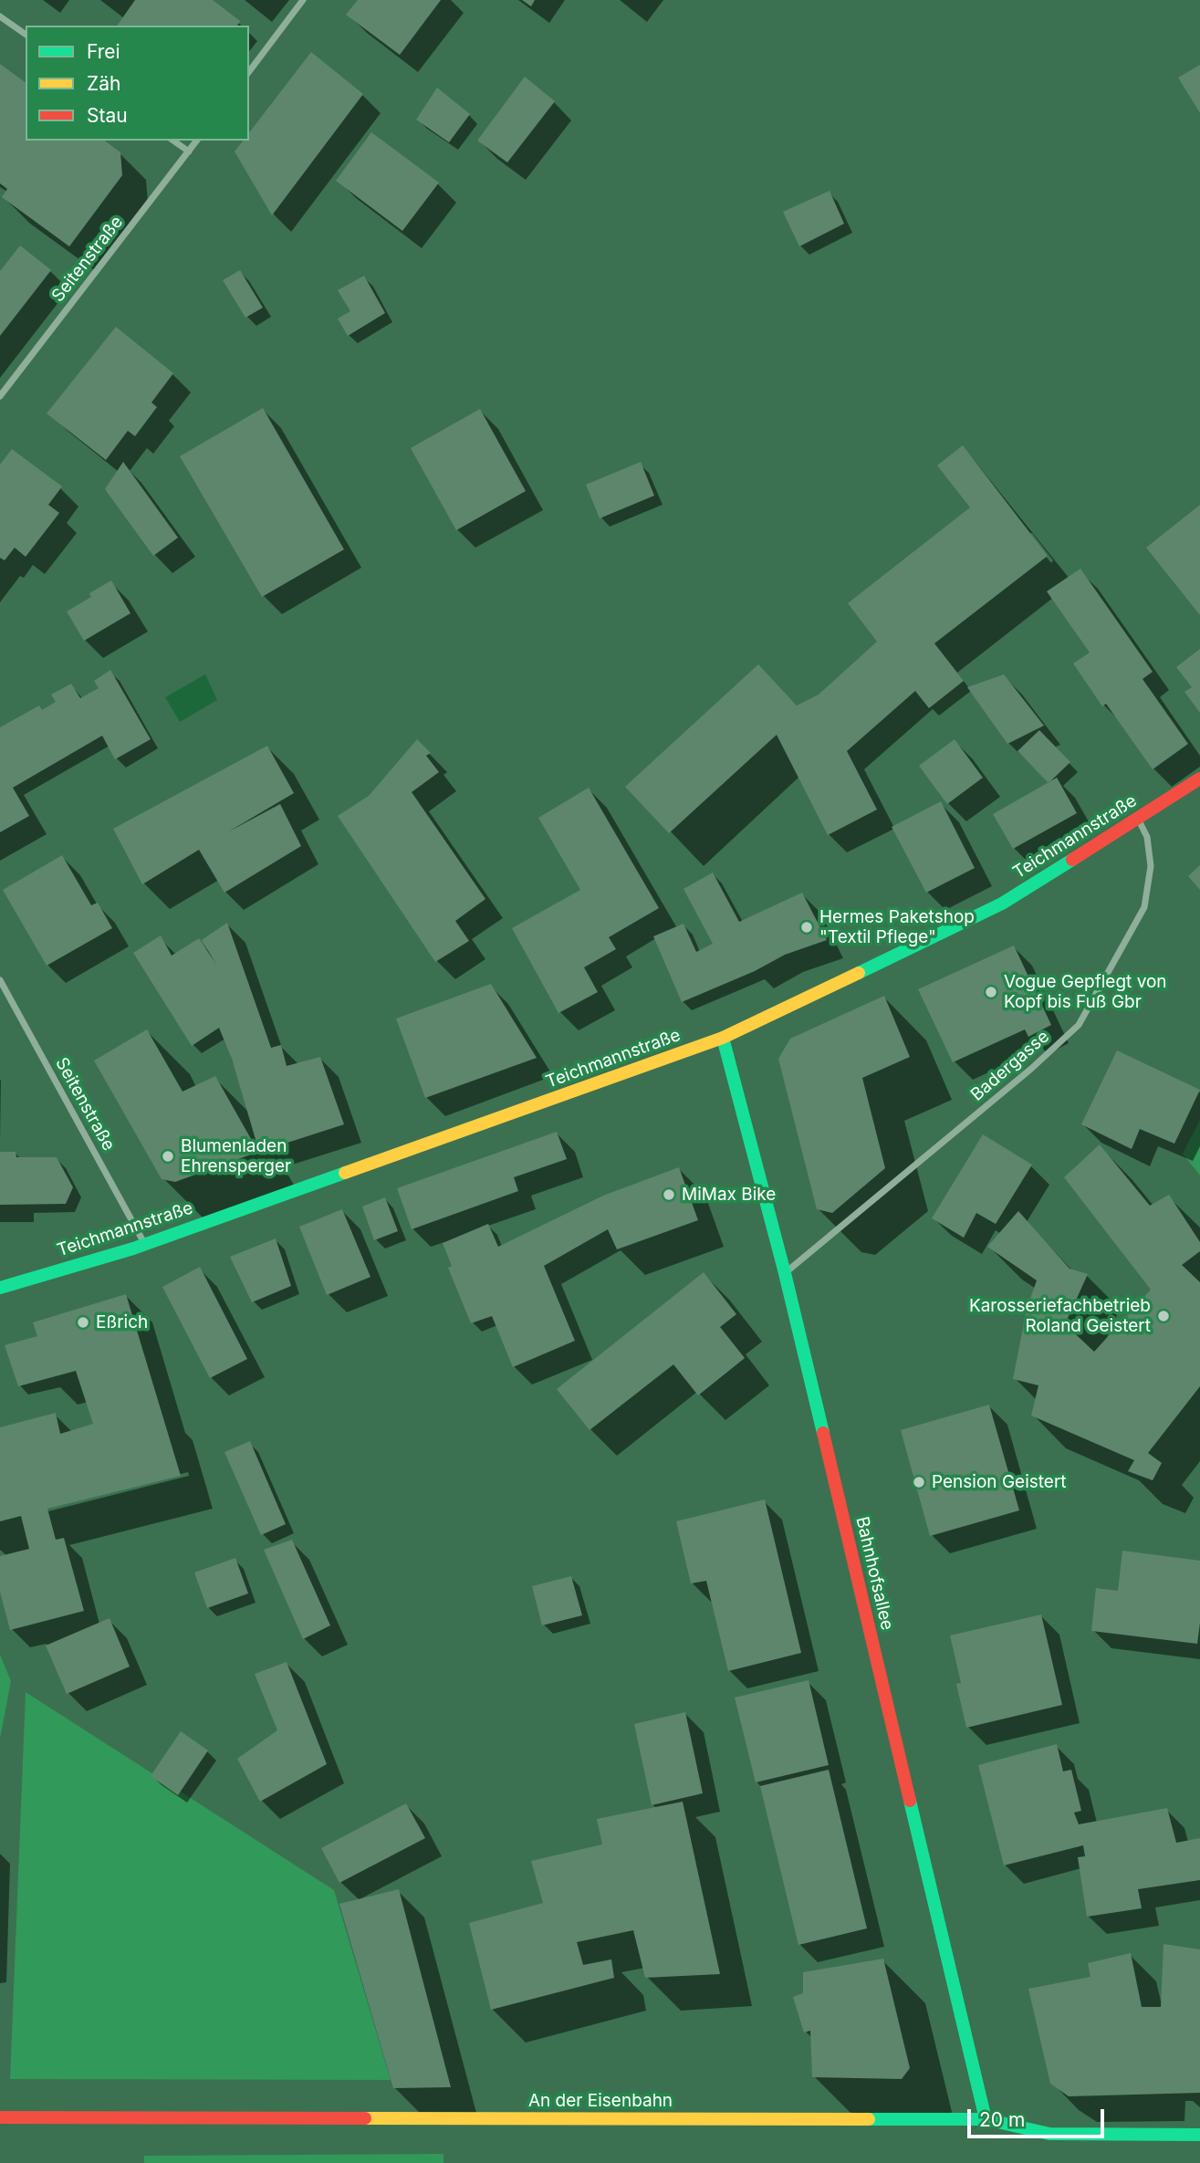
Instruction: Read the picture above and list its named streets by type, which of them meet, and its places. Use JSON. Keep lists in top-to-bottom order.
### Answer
{
  "streets": {
    "street": [
      "Seitenstraße",
      "Teichmannstraße",
      "Badergasse",
      "Bahnhofsallee",
      "An der Eisenbahn"
    ]
  },
  "crossings": [
    ["Seitenstraße", "Teichmannstraße"],
    ["Teichmannstraße", "Badergasse"],
    ["Teichmannstraße", "Bahnhofsallee"],
    ["Badergasse", "Bahnhofsallee"],
    ["Bahnhofsallee", "An der Eisenbahn"]
  ],
  "places": [
    "Hermes Paketshop \"Textil Pflege\"",
    "Vogue Gepflegt von Kopf bis Fuß Gbr",
    "Blumenladen Ehrensperger",
    "MiMax Bike",
    "Karosseriefachbetrieb Roland Geistert",
    "Eßrich",
    "Pension Geistert"
  ],
  "legend": ["Frei", "Zäh", "Stau"],
  "scale_bar": "20 m"
}
